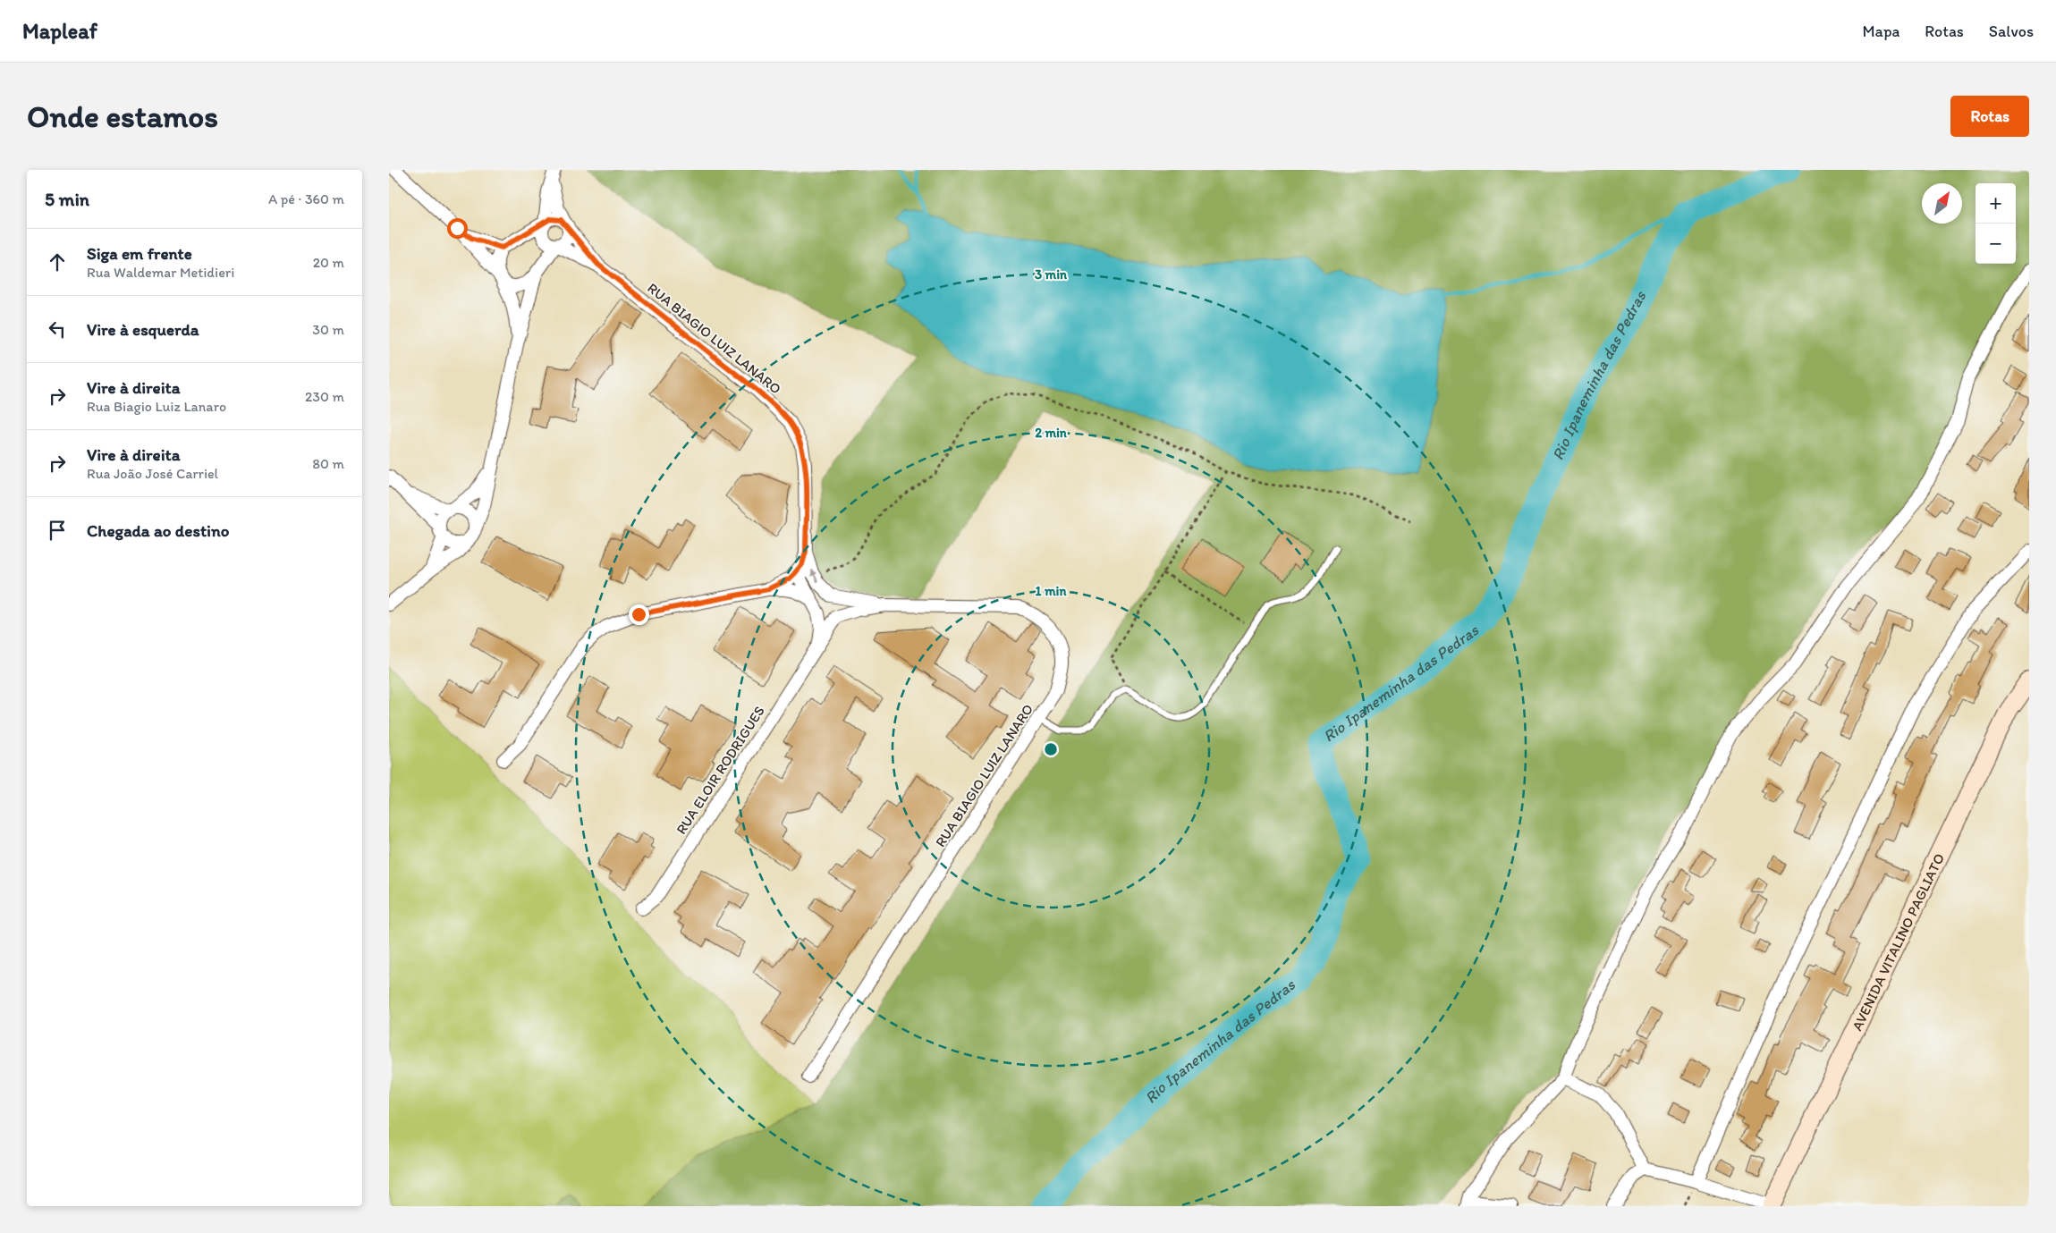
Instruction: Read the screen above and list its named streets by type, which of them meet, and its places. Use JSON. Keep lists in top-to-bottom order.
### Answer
{
  "streets": {
    "street": ["RUA BIAGIO LUIZ LANARO", "RUA ELOIR RODRIGUES", "AVENIDA VITALINO PAGLIATO"]
  },
  "crossings": [
    ["RUA BIAGIO LUIZ LANARO", "RUA ELOIR RODRIGUES"]
  ],
  "water": ["Rio Ipaneminha das Pedras"],
  "north": "top right",
  "page": {
    "header": "Mapleaf",
    "nav": ["Mapa", "Rotas", "Salvos"],
    "buttons": "Rotas",
    "title": "Onde estamos",
    "heading": ["5 min", "A pé · 360 m"],
    "map_buttons": ["+", "−"],
    "list": [
      ["Siga em frente", "Rua Waldemar Metidieri", "20 m"],
      ["Vire à esquerda", "30 m"],
      ["Vire à direita", "Rua Biagio Luiz Lanaro", "230 m"],
      ["Vire à direita", "Rua João José Carriel", "80 m"],
      "Chegada ao destino"
    ]
  },
  "rings": ["3 min", "2 min", "1 min"]
}
